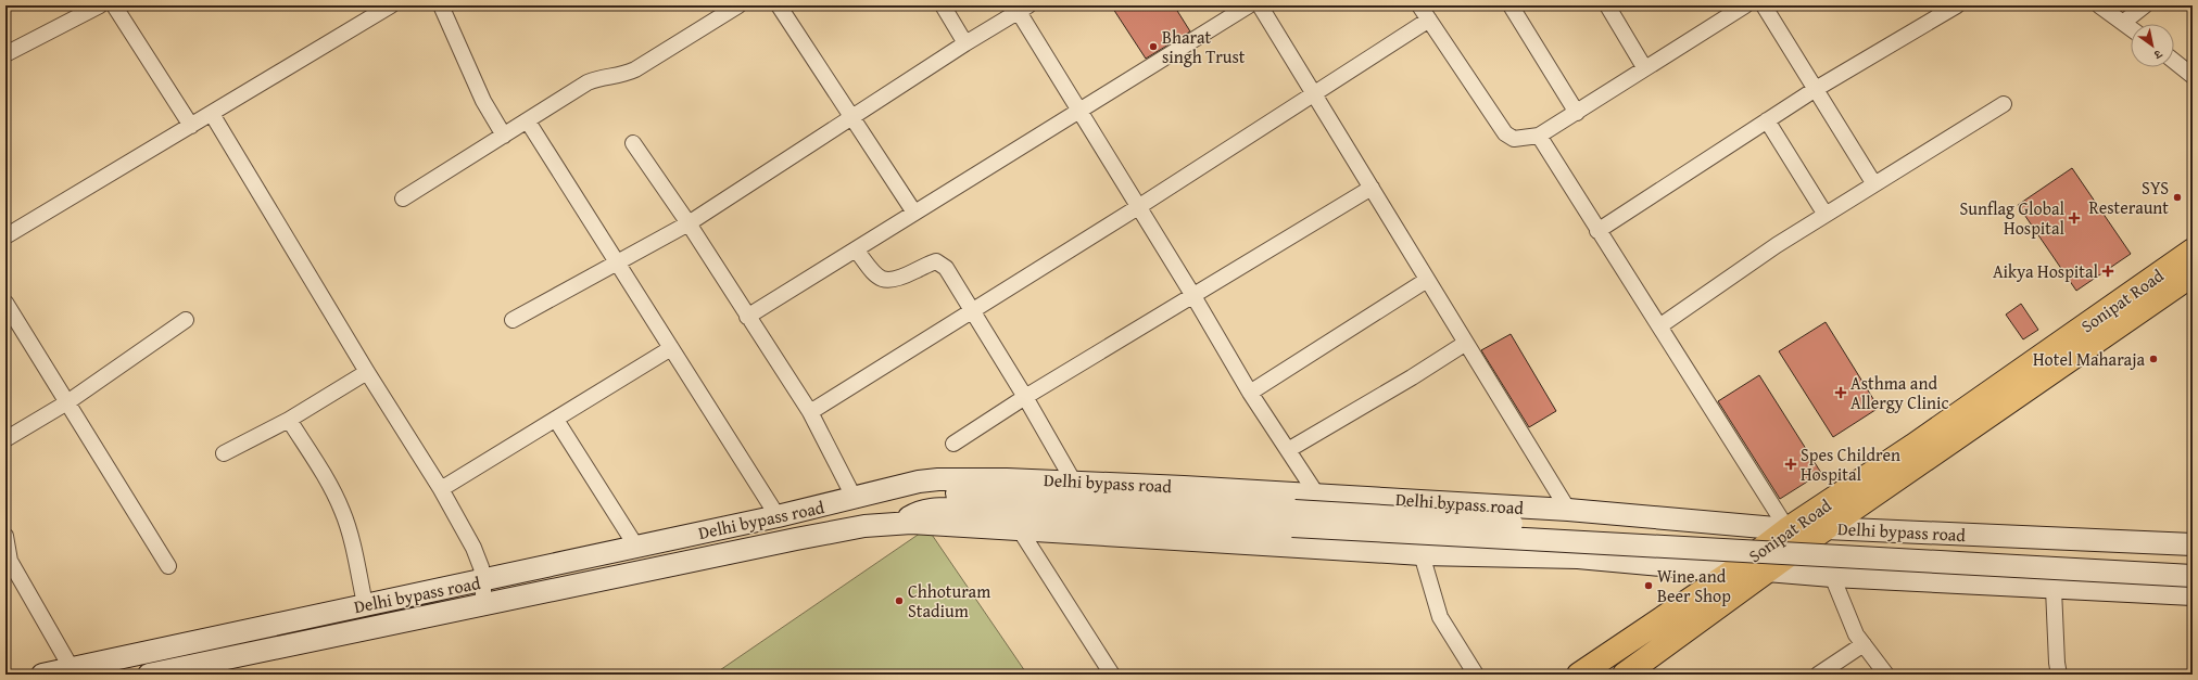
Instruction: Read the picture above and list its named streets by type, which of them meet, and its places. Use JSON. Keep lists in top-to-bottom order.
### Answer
{
  "streets": {
    "main road": ["Sonipat Road", "Delhi bypass road"]
  },
  "crossings": [
    ["Sonipat Road", "Delhi bypass road"]
  ],
  "places": {
    "other": [
      "Bharat singh Trust",
      "SYS Resteraunt",
      "Hotel Maharaja",
      "Wine and Beer Shop",
      "Chhoturam Stadium"
    ],
    "health": [
      "Sunflag Global Hospital",
      "Aikya Hospital",
      "Asthma and Allergy Clinic",
      "Spes Children Hospital"
    ]
  },
  "north": "bottom right"
}
